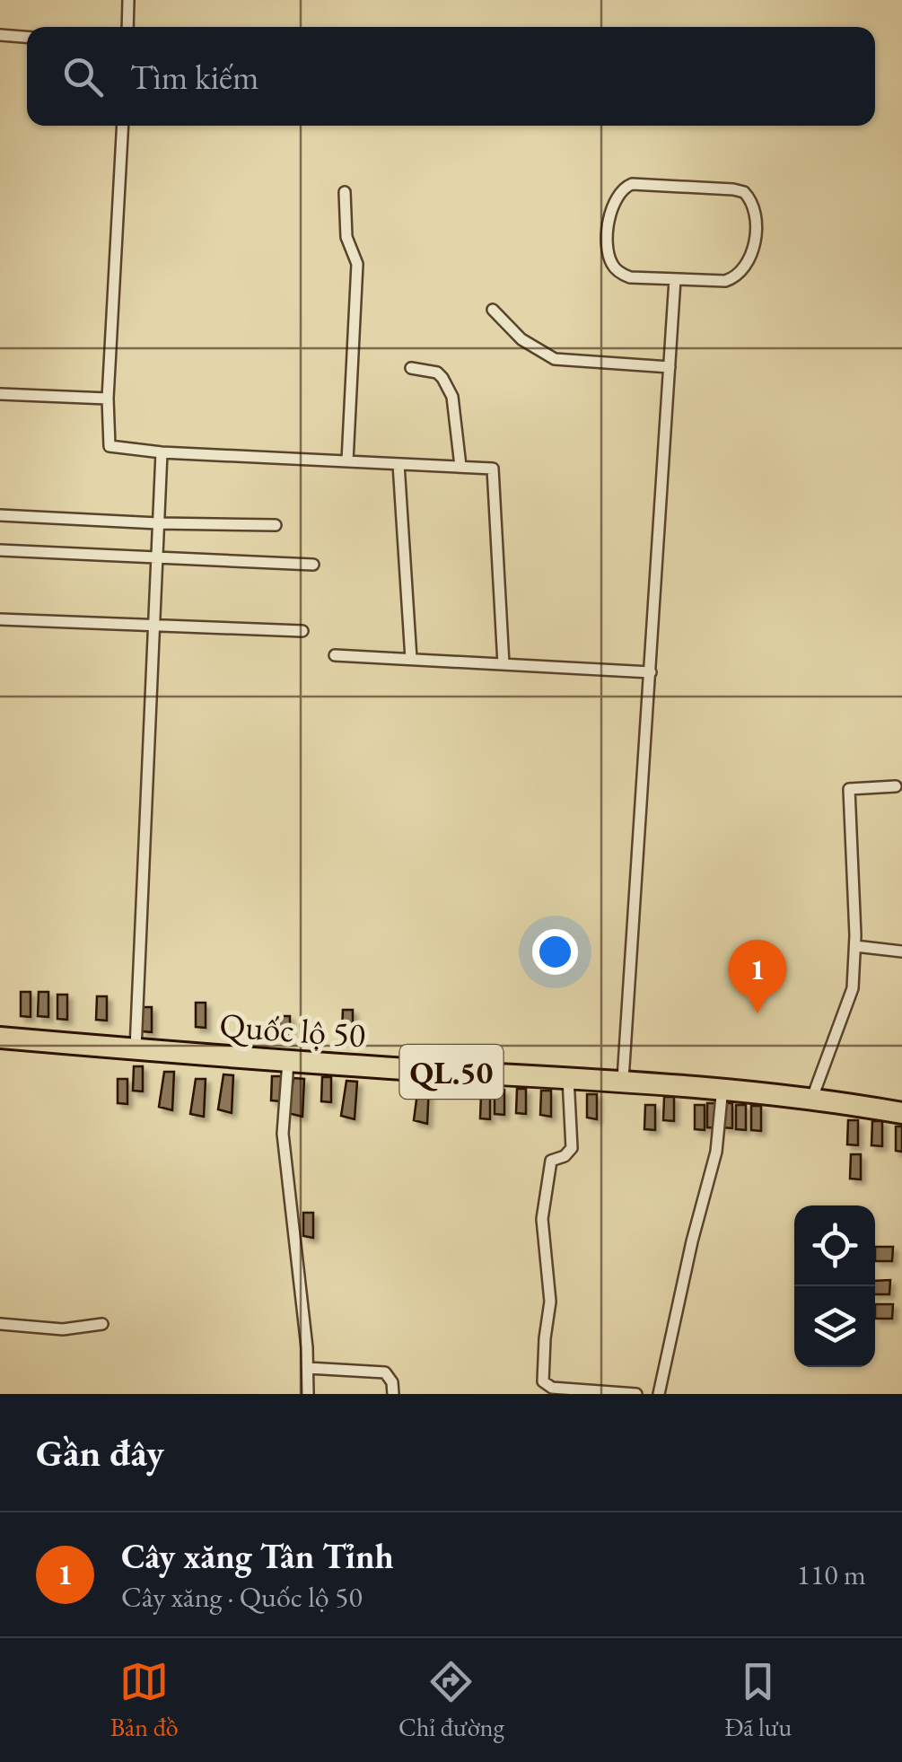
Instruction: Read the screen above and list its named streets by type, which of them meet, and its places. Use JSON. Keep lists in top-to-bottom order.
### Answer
{
  "streets": {
    "highway": ["Quốc lộ 50", "QL.50"]
  },
  "page": {
    "search": "Tìm kiếm",
    "pins": "1",
    "heading": "Gần đây",
    "list": [
      {
        "mark": "1",
        "name": "Cây xăng Tân Tỉnh",
        "note": "Cây xăng · Quốc lộ 50",
        "value": "110 m"
      }
    ],
    "nav": ["Bản đồ", "Chỉ đường", "Đã lưu"]
  }
}
